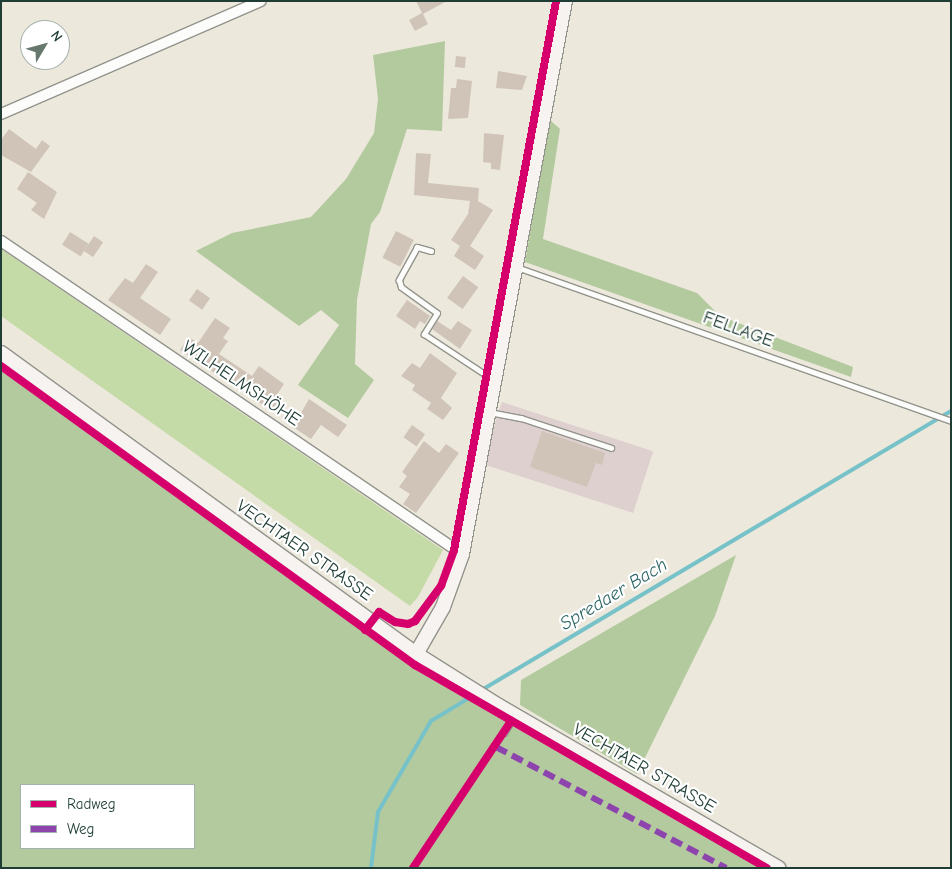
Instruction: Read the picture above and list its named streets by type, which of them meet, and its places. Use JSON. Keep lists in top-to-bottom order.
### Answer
{
  "streets": {
    "main road": ["VECHTAER STRASSE"],
    "street": ["WILHELMSHÖHE"],
    "lane": ["FELLAGE"]
  },
  "water": ["Spredaer Bach"],
  "legend": ["Radweg", "Weg"],
  "north": "top right"
}
